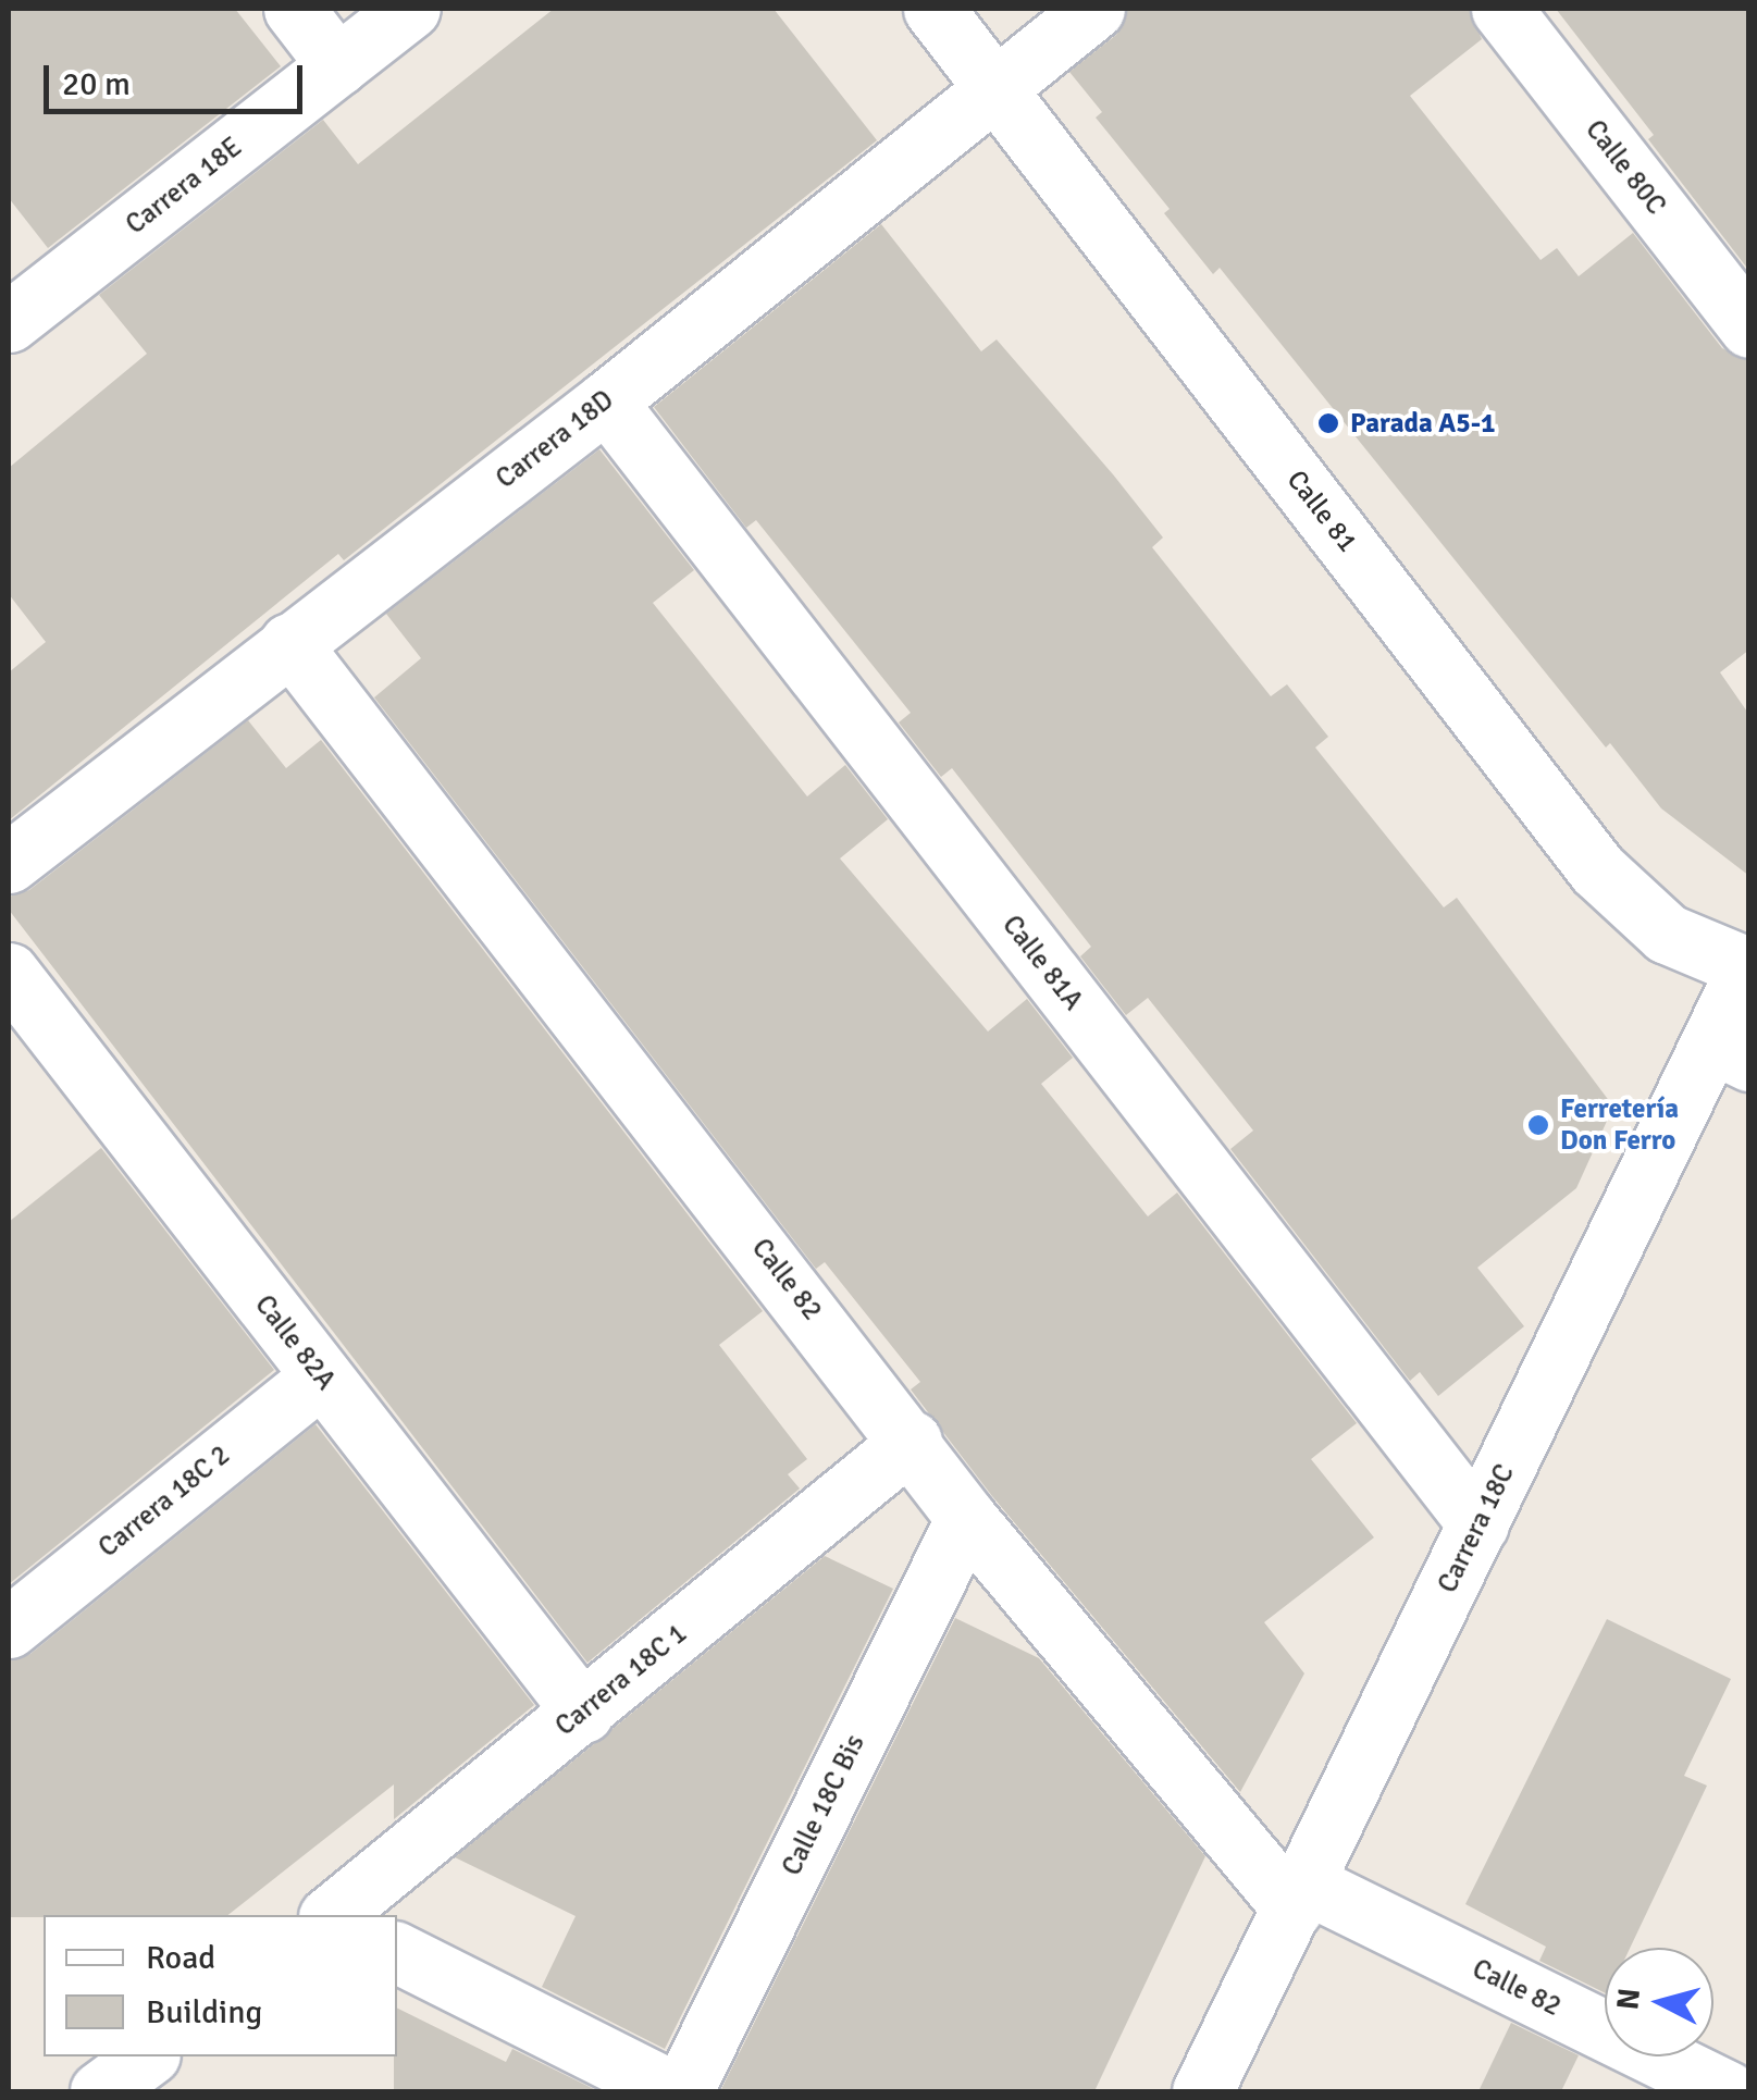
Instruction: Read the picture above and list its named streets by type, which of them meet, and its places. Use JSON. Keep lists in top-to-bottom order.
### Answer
{
  "streets": {
    "street": [
      "Calle 80C",
      "Carrera 18E",
      "Carrera 18D",
      "Calle 81",
      "Calle 81A",
      "Calle 82",
      "Calle 82A",
      "Carrera 18C 2",
      "Carrera 18C",
      "Carrera 18C 1",
      "Calle 18C Bis"
    ]
  },
  "crossings": [
    ["Carrera 18D", "Calle 81"],
    ["Carrera 18D", "Calle 81A"],
    ["Carrera 18D", "Calle 82"],
    ["Calle 81", "Carrera 18C"],
    ["Calle 81A", "Carrera 18C"],
    ["Calle 82", "Carrera 18C"],
    ["Calle 82", "Carrera 18C 1"],
    ["Calle 82", "Calle 18C Bis"],
    ["Calle 82A", "Carrera 18C 2"],
    ["Calle 82A", "Carrera 18C 1"]
  ],
  "places": ["Parada A5-1", "Ferretería Don Ferro"],
  "legend": ["Road", "Building"],
  "scale_bar": "20 m",
  "north": "left"
}
